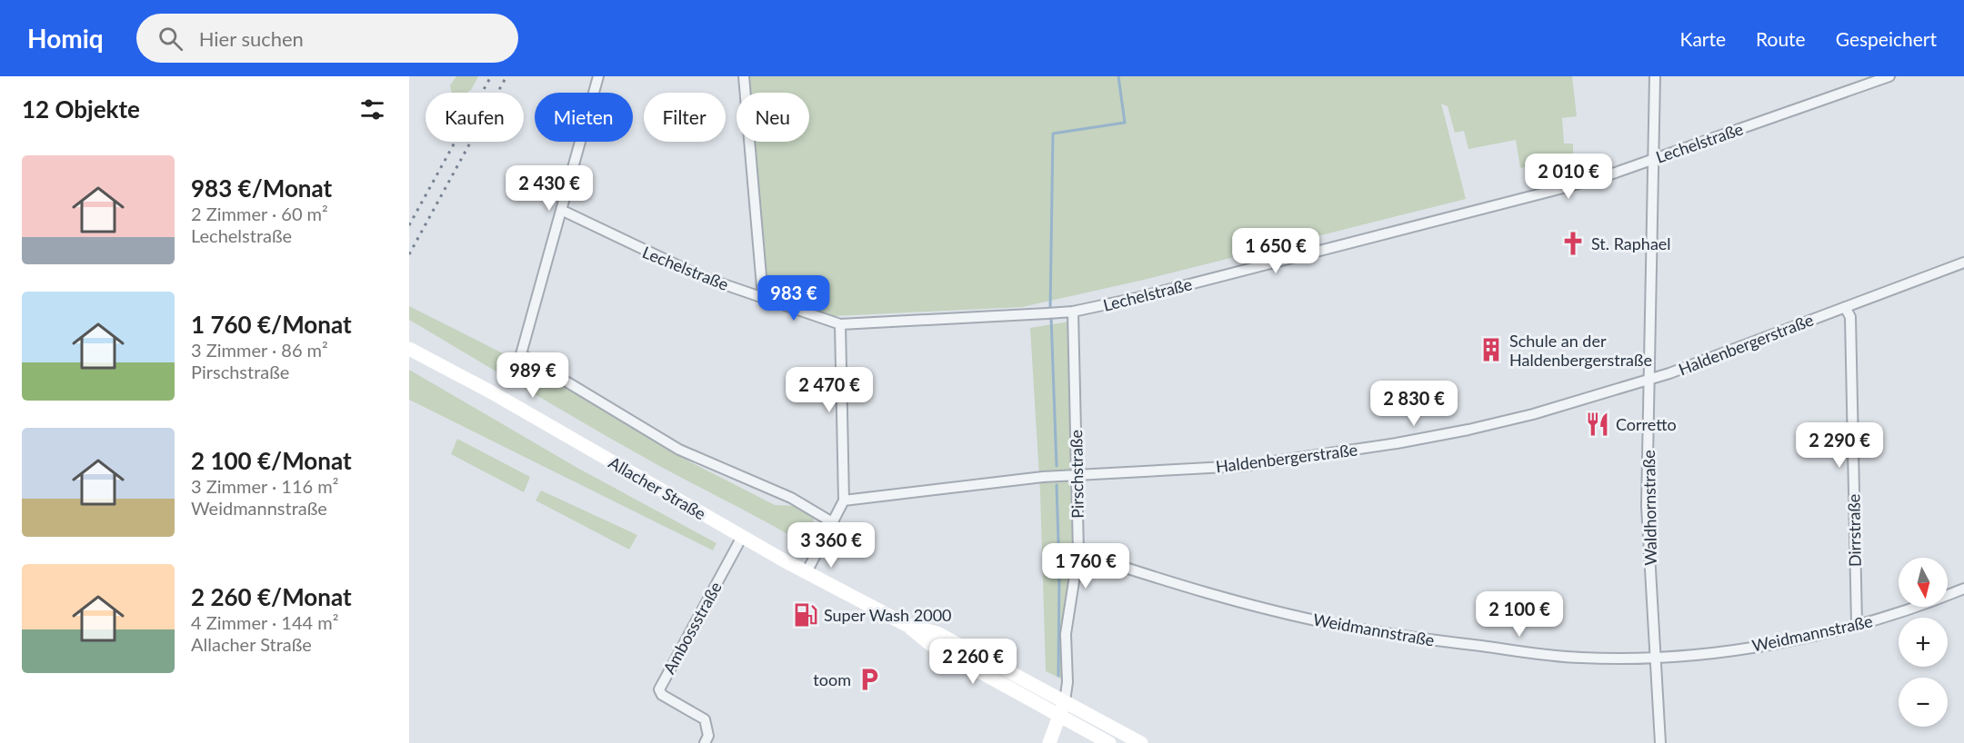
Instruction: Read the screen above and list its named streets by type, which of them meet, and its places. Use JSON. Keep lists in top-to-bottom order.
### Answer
{
  "streets": {
    "main road": ["Allacher Straße"],
    "street": [
      "Lechelstraße",
      "Haldenbergerstraße",
      "Pirschstraße",
      "Waldhornstraße",
      "Dirrstraße",
      "Ambossstraße",
      "Weidmannstraße"
    ]
  },
  "crossings": [
    ["Lechelstraße", "Pirschstraße"],
    ["Lechelstraße", "Waldhornstraße"],
    ["Haldenbergerstraße", "Pirschstraße"],
    ["Haldenbergerstraße", "Waldhornstraße"],
    ["Haldenbergerstraße", "Dirrstraße"],
    ["Pirschstraße", "Allacher Straße"],
    ["Pirschstraße", "Weidmannstraße"],
    ["Allacher Straße", "Ambossstraße"],
    ["Waldhornstraße", "Weidmannstraße"],
    ["Dirrstraße", "Weidmannstraße"]
  ],
  "places": {
    "church": ["St. Raphael"],
    "building": ["Schule an der Haldenbergerstraße"],
    "restaurant": ["Corretto"],
    "fuel station": ["Super Wash 2000"],
    "parking": ["toom"]
  },
  "north": "bottom",
  "page": {
    "header": "Homiq",
    "search": "Hier suchen",
    "nav": ["Karte", "Route", "Gespeichert"],
    "heading": "12 Objekte",
    "chip": [
      "Kaufen",
      "Mieten",
      "Filter",
      "Neu"
    ],
    "list": [
      {
        "name": "983 €/Monat",
        "note": "2 Zimmer · 60 m² · Lechelstraße"
      },
      {
        "name": "1 760 €/Monat",
        "note": "3 Zimmer · 86 m² · Pirschstraße"
      },
      {
        "name": "2 100 €/Monat",
        "note": "3 Zimmer · 116 m² · Weidmannstraße"
      },
      {
        "name": "2 260 €/Monat",
        "note": "4 Zimmer · 144 m² · Allacher Straße"
      }
    ],
    "price": [
      "2 010 €",
      "2 430 €",
      "1 650 €",
      "983 €",
      "989 €",
      "2 470 €",
      "2 830 €",
      "2 290 €",
      "3 360 €",
      "1 760 €",
      "2 100 €",
      "2 260 €"
    ],
    "map_buttons": ["+", "−"]
  }
}
